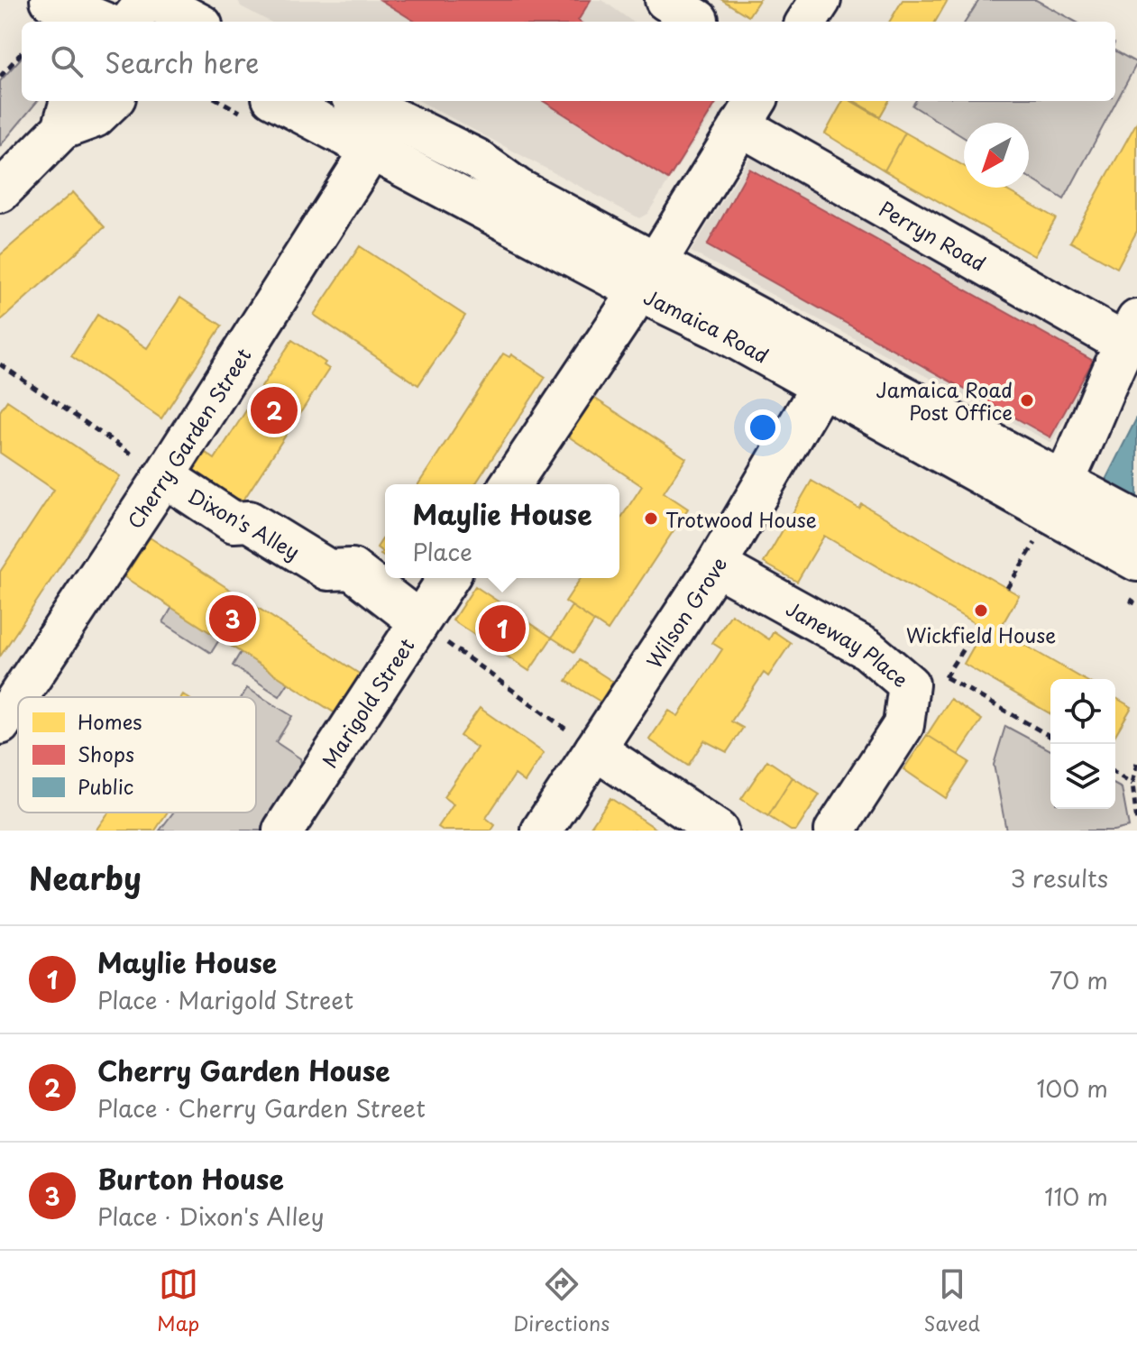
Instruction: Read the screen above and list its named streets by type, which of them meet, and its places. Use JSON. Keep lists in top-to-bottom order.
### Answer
{
  "streets": {
    "street": [
      "Perryn Road",
      "Jamaica Road",
      "Cherry Garden Street",
      "Dixon's Alley",
      "Wilson Grove",
      "Janeway Place",
      "Marigold Street"
    ]
  },
  "crossings": [
    ["Jamaica Road", "Cherry Garden Street"],
    ["Jamaica Road", "Wilson Grove"],
    ["Cherry Garden Street", "Dixon's Alley"],
    ["Dixon's Alley", "Marigold Street"],
    ["Wilson Grove", "Janeway Place"]
  ],
  "places": ["Jamaica Road Post Office", "Trotwood House", "Wickfield House"],
  "legend": ["Homes", "Shops", "Public"],
  "north": "bottom left",
  "page": {
    "search": "Search here",
    "pins": ["2", "3", "1"],
    "popup": ["Maylie House", "Place"],
    "heading": ["Nearby", "3 results"],
    "list": [
      {
        "mark": "1",
        "name": "Maylie House",
        "note": "Place · Marigold Street",
        "value": "70 m"
      },
      {
        "mark": "2",
        "name": "Cherry Garden House",
        "note": "Place · Cherry Garden Street",
        "value": "100 m"
      },
      {
        "mark": "3",
        "name": "Burton House",
        "note": "Place · Dixon's Alley",
        "value": "110 m"
      }
    ],
    "nav": ["Map", "Directions", "Saved"]
  }
}
